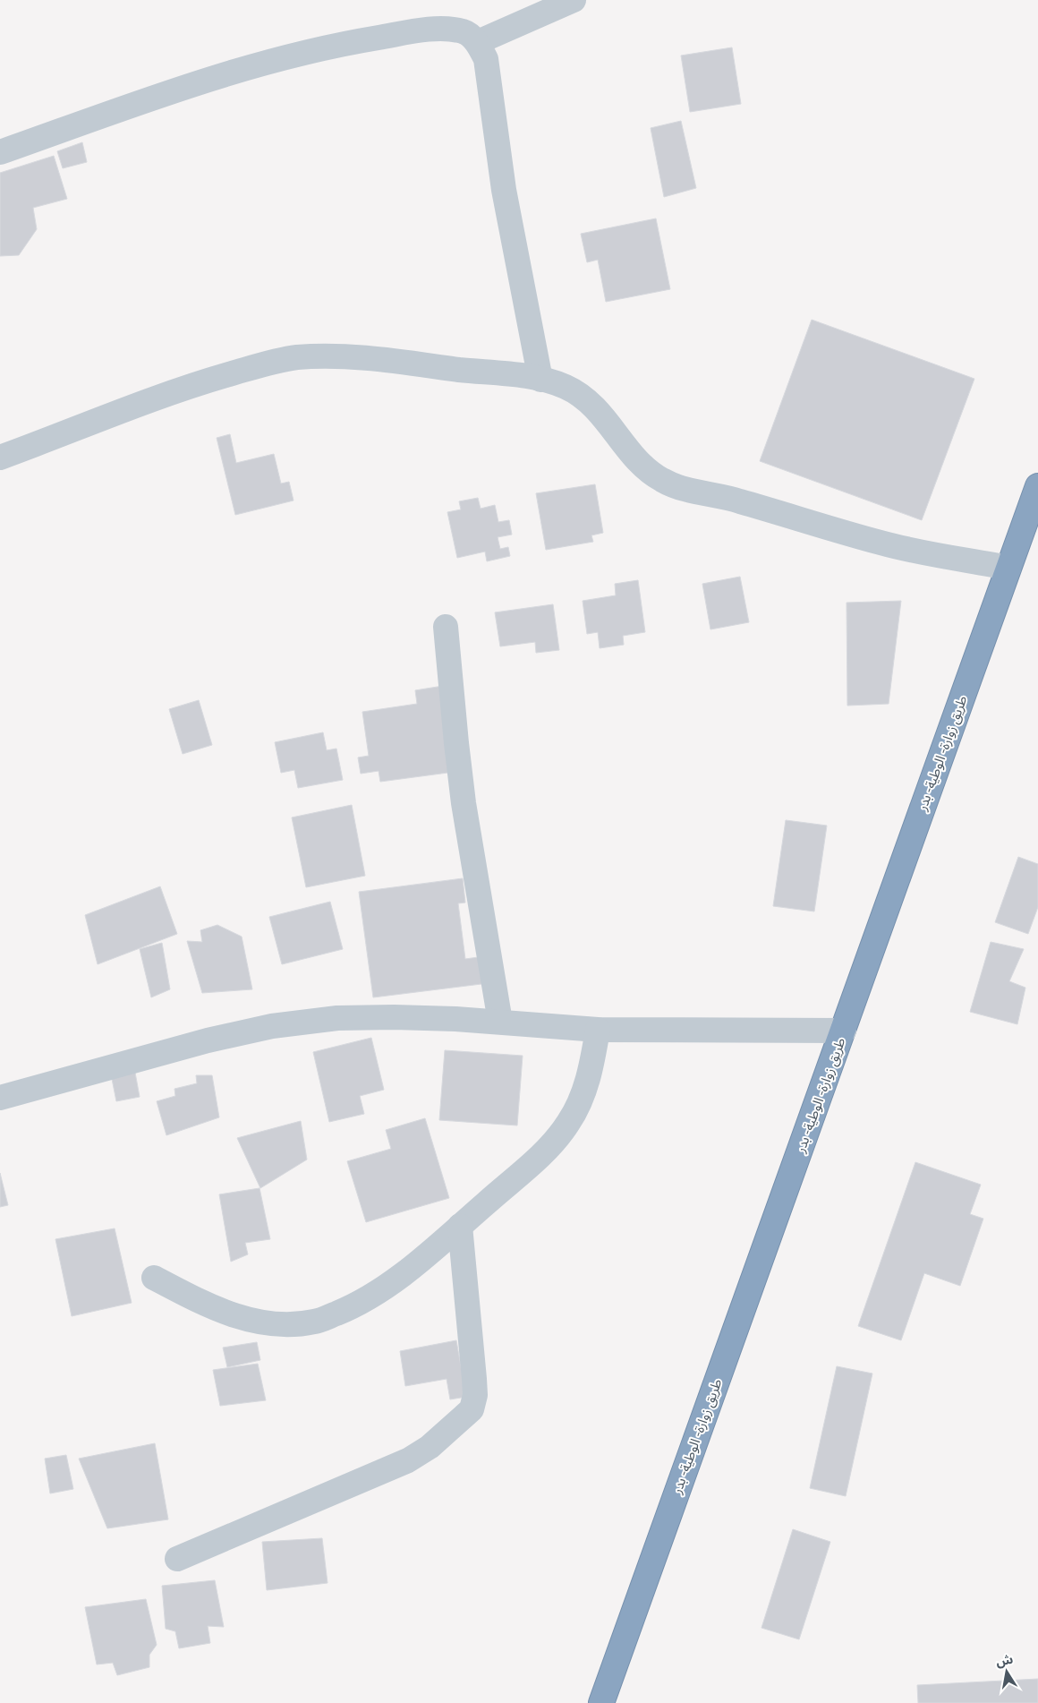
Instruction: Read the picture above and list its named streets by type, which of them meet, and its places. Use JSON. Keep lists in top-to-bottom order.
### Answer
{
  "streets": {
    "highway": ["طريق زوارة- الوطية- بدر"]
  },
  "north": "top"
}
